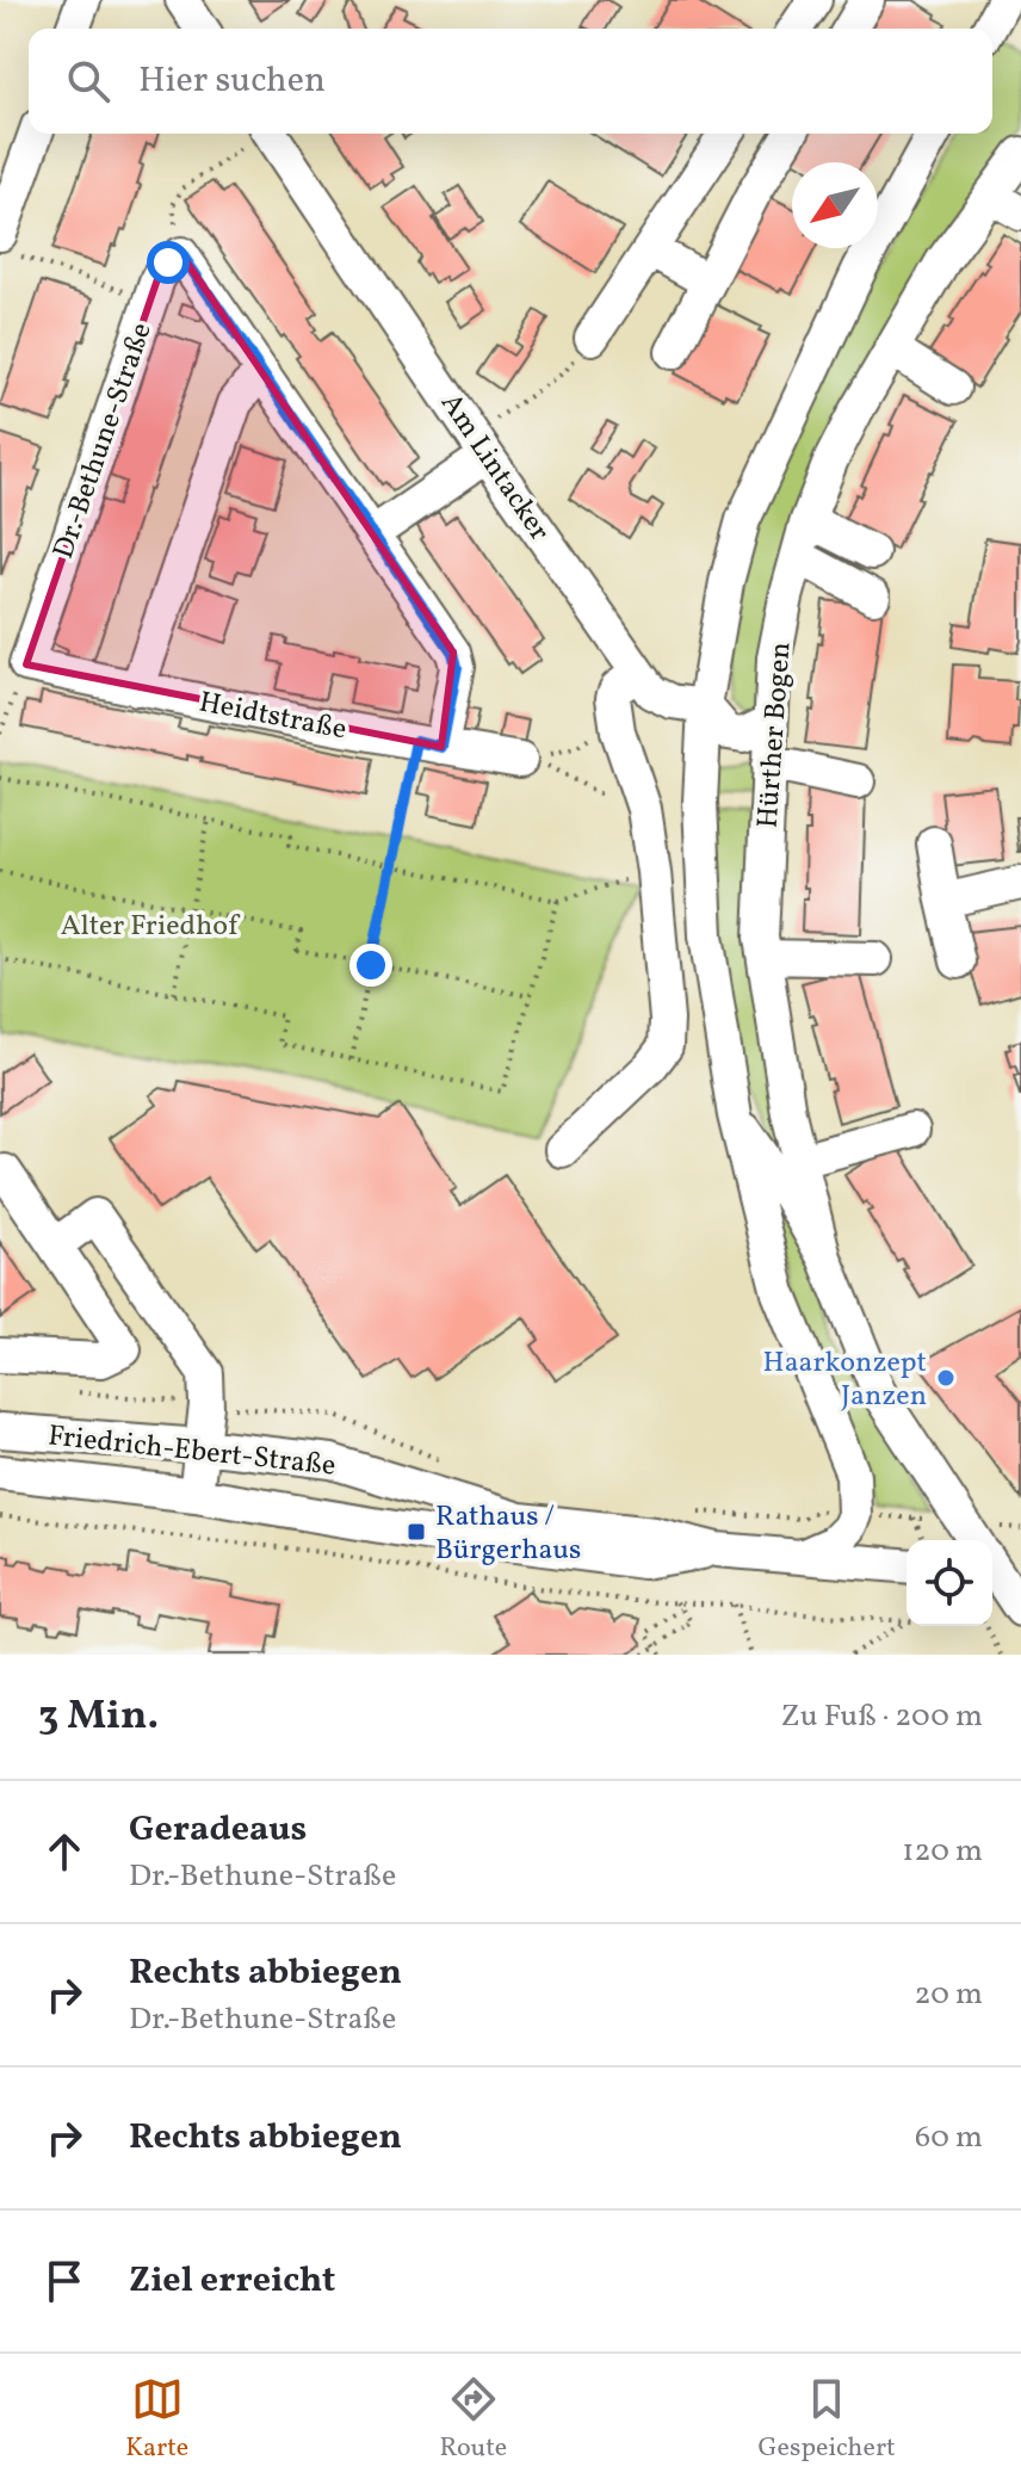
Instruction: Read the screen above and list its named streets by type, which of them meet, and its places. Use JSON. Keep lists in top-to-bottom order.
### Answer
{
  "streets": {
    "street": [
      "Dr.-Bethune-Straße",
      "Am Lintacker",
      "Heidtstraße",
      "Hürther Bogen",
      "Friedrich-Ebert-Straße"
    ]
  },
  "crossings": [
    ["Dr.-Bethune-Straße", "Heidtstraße"],
    ["Am Lintacker", "Hürther Bogen"],
    ["Hürther Bogen", "Friedrich-Ebert-Straße"]
  ],
  "parks": ["Alter Friedhof"],
  "places": {
    "other": ["Haarkonzept Janzen"],
    "transit": ["Rathaus / Bürgerhaus"]
  },
  "north": "bottom left",
  "page": {
    "search": "Hier suchen",
    "heading": ["3 Min.", "Zu Fuß · 200 m"],
    "list": [
      ["Geradeaus", "Dr.-Bethune-Straße", "120 m"],
      ["Rechts abbiegen", "Dr.-Bethune-Straße", "20 m"],
      ["Rechts abbiegen", "60 m"],
      "Ziel erreicht"
    ],
    "nav": ["Karte", "Route", "Gespeichert"]
  }
}
